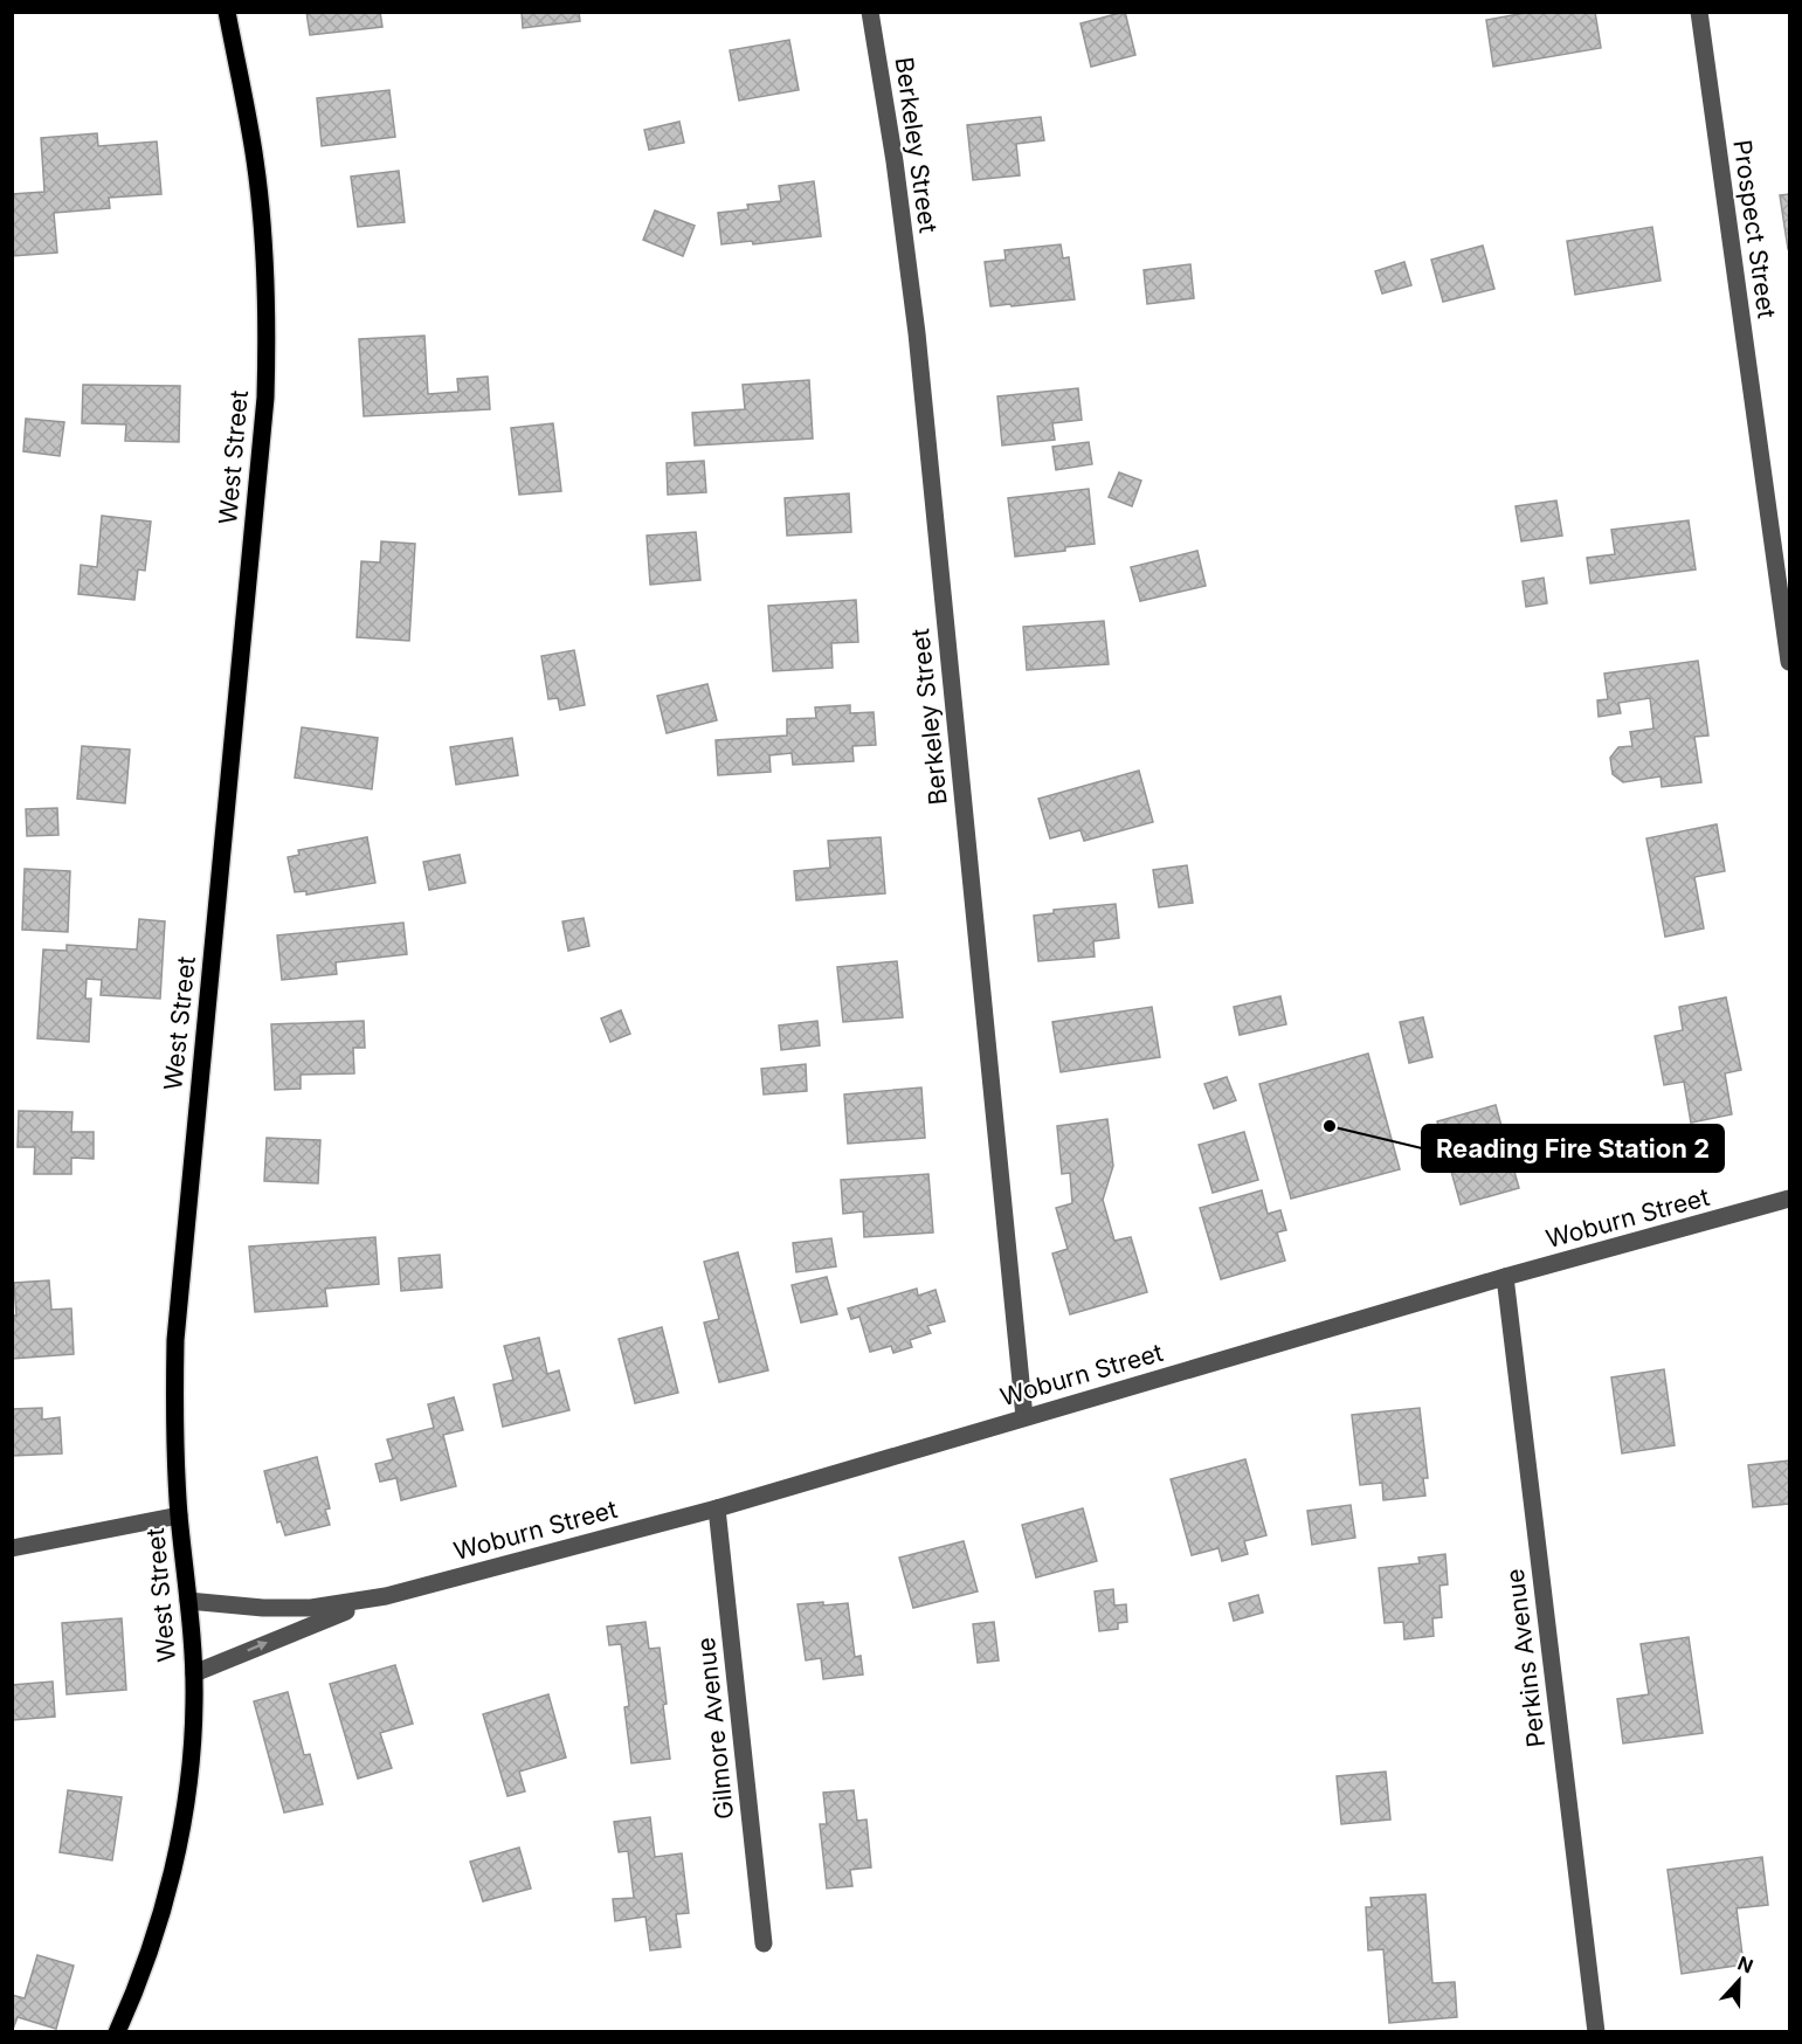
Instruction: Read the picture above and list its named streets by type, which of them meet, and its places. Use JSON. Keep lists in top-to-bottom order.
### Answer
{
  "streets": {
    "main road": ["West Street"],
    "street": [
      "Berkeley Street",
      "Prospect Street",
      "Woburn Street",
      "Perkins Avenue",
      "Gilmore Avenue"
    ]
  },
  "crossings": [
    ["Berkeley Street", "Woburn Street"],
    ["West Street", "Woburn Street"],
    ["Woburn Street", "Perkins Avenue"],
    ["Woburn Street", "Gilmore Avenue"]
  ],
  "places": ["Reading Fire Station 2"],
  "north": "top"
}
